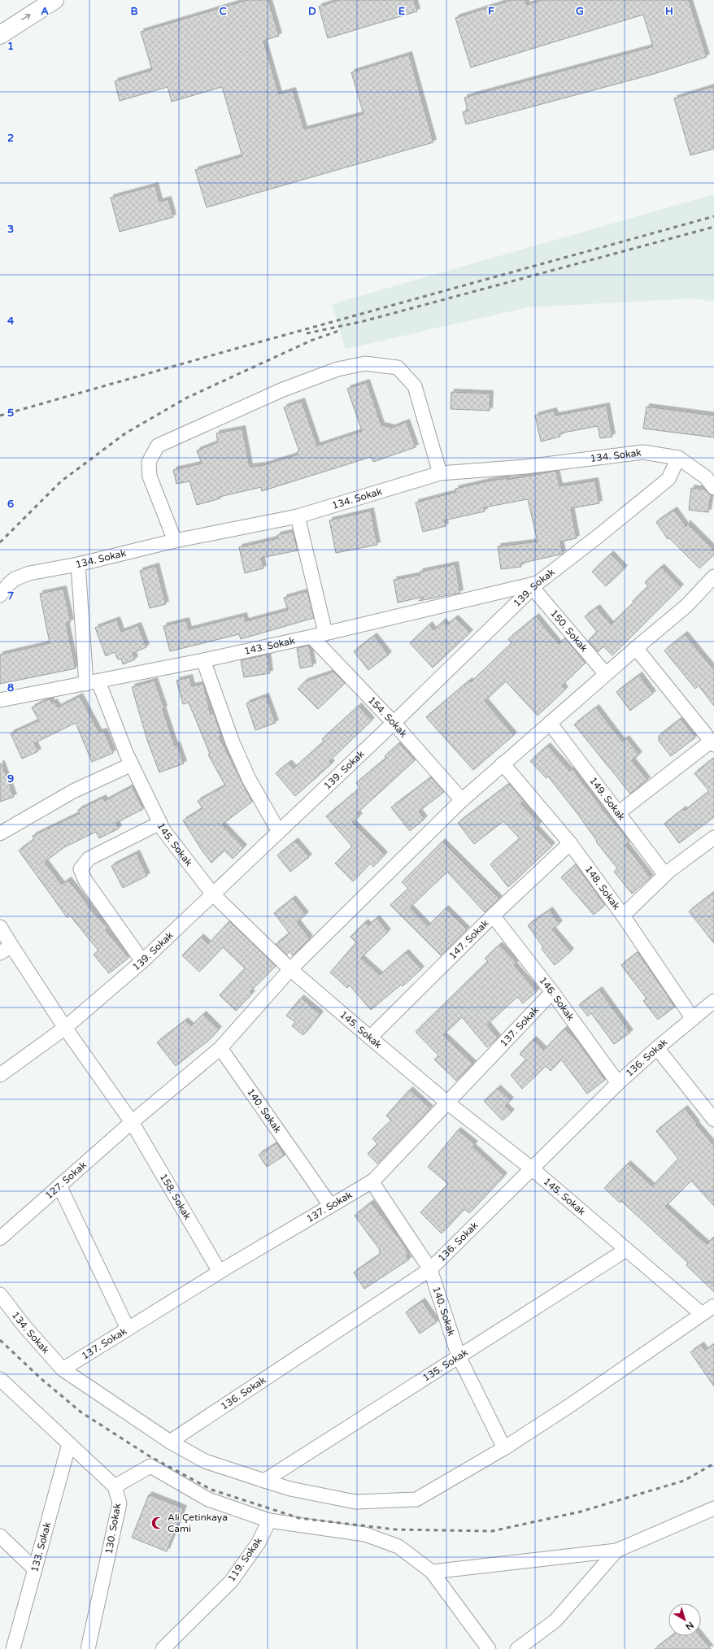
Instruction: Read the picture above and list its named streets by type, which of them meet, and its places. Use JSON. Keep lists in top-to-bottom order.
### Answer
{
  "streets": {
    "street": [
      "134. Sokak",
      "139. Sokak",
      "150. Sokak",
      "143. Sokak",
      "154. Sokak",
      "149. Sokak",
      "145. Sokak",
      "148. Sokak",
      "147. Sokak",
      "146. Sokak",
      "137. Sokak",
      "136. Sokak",
      "140. Sokak",
      "127. Sokak",
      "158. Sokak",
      "135. Sokak",
      "130. Sokak",
      "133. Sokak",
      "119. Sokak"
    ]
  },
  "crossings": [
    ["134. Sokak", "139. Sokak"],
    ["134. Sokak", "145. Sokak"],
    ["134. Sokak", "137. Sokak"],
    ["134. Sokak", "136. Sokak"],
    ["134. Sokak", "140. Sokak"],
    ["134. Sokak", "135. Sokak"],
    ["139. Sokak", "150. Sokak"],
    ["139. Sokak", "143. Sokak"],
    ["139. Sokak", "154. Sokak"],
    ["139. Sokak", "145. Sokak"],
    ["139. Sokak", "158. Sokak"],
    ["150. Sokak", "143. Sokak"],
    ["150. Sokak", "127. Sokak"],
    ["143. Sokak", "154. Sokak"],
    ["143. Sokak", "145. Sokak"],
    ["154. Sokak", "127. Sokak"],
    ["149. Sokak", "127. Sokak"],
    ["145. Sokak", "147. Sokak"],
    ["145. Sokak", "137. Sokak"],
    ["145. Sokak", "136. Sokak"],
    ["145. Sokak", "127. Sokak"],
    ["145. Sokak", "135. Sokak"],
    ["148. Sokak", "147. Sokak"],
    ["148. Sokak", "136. Sokak"],
    ["148. Sokak", "127. Sokak"],
    ["147. Sokak", "146. Sokak"],
    ["146. Sokak", "137. Sokak"],
    ["146. Sokak", "136. Sokak"],
    ["137. Sokak", "140. Sokak"],
    ["137. Sokak", "158. Sokak"],
    ["136. Sokak", "140. Sokak"],
    ["140. Sokak", "127. Sokak"],
    ["140. Sokak", "135. Sokak"],
    ["127. Sokak", "158. Sokak"]
  ],
  "places": {
    "mosque": ["Ali Çetinkaya Cami"]
  },
  "north": "bottom right",
  "grid": {
    "columns": [
      "A",
      "B",
      "C",
      "D",
      "E",
      "F",
      "G",
      "H"
    ],
    "rows": [
      "1",
      "2",
      "3",
      "4",
      "5",
      "6",
      "7",
      "8",
      "9"
    ]
  }
}
